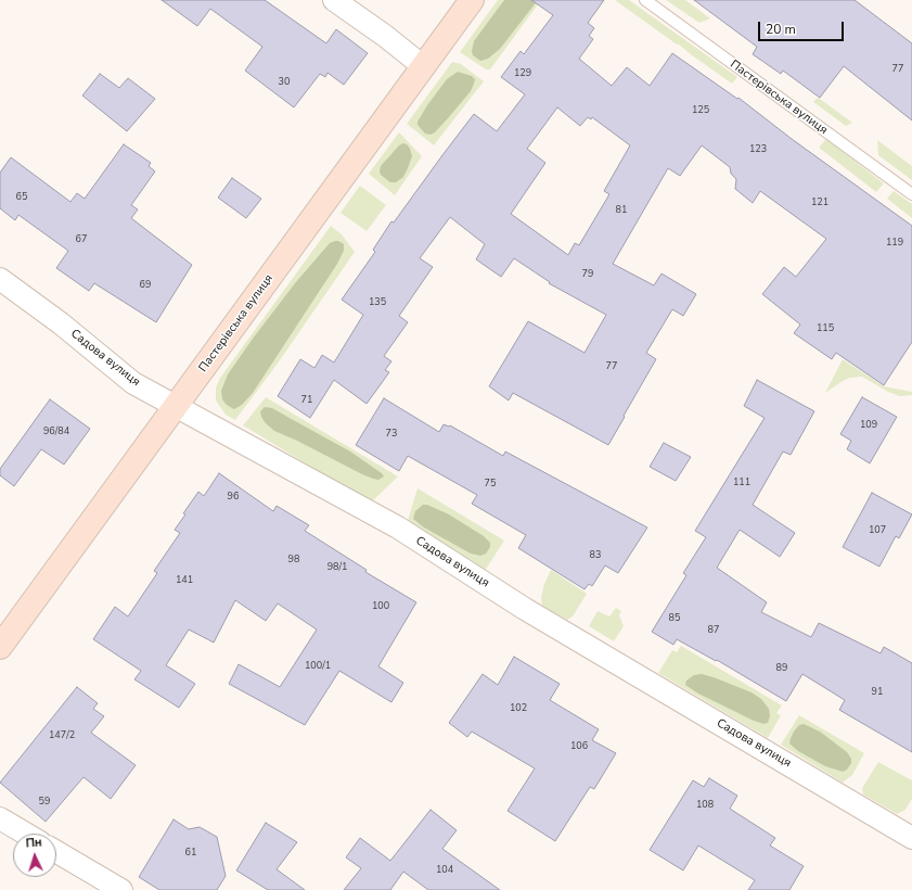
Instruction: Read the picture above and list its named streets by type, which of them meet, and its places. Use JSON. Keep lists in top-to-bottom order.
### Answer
{
  "streets": {
    "main road": ["Пастерівська вулиця"],
    "street": ["Садова вулиця"]
  },
  "crossings": [
    ["Пастерівська вулиця", "Садова вулиця"]
  ],
  "house_numbers": [
    "77",
    "129",
    "30",
    "125",
    "123",
    "65",
    "121",
    "81",
    "67",
    "119",
    "79",
    "69",
    "135",
    "115",
    "77",
    "71",
    "109",
    "96/84",
    "73",
    "111",
    "75",
    "96",
    "107",
    "83",
    "98",
    "98/1",
    "141",
    "100",
    "85",
    "87",
    "100/1",
    "89",
    "91",
    "102",
    "147/2",
    "106",
    "59",
    "108",
    "61",
    "104"
  ],
  "scale_bar": "20 m",
  "north": "top"
}
